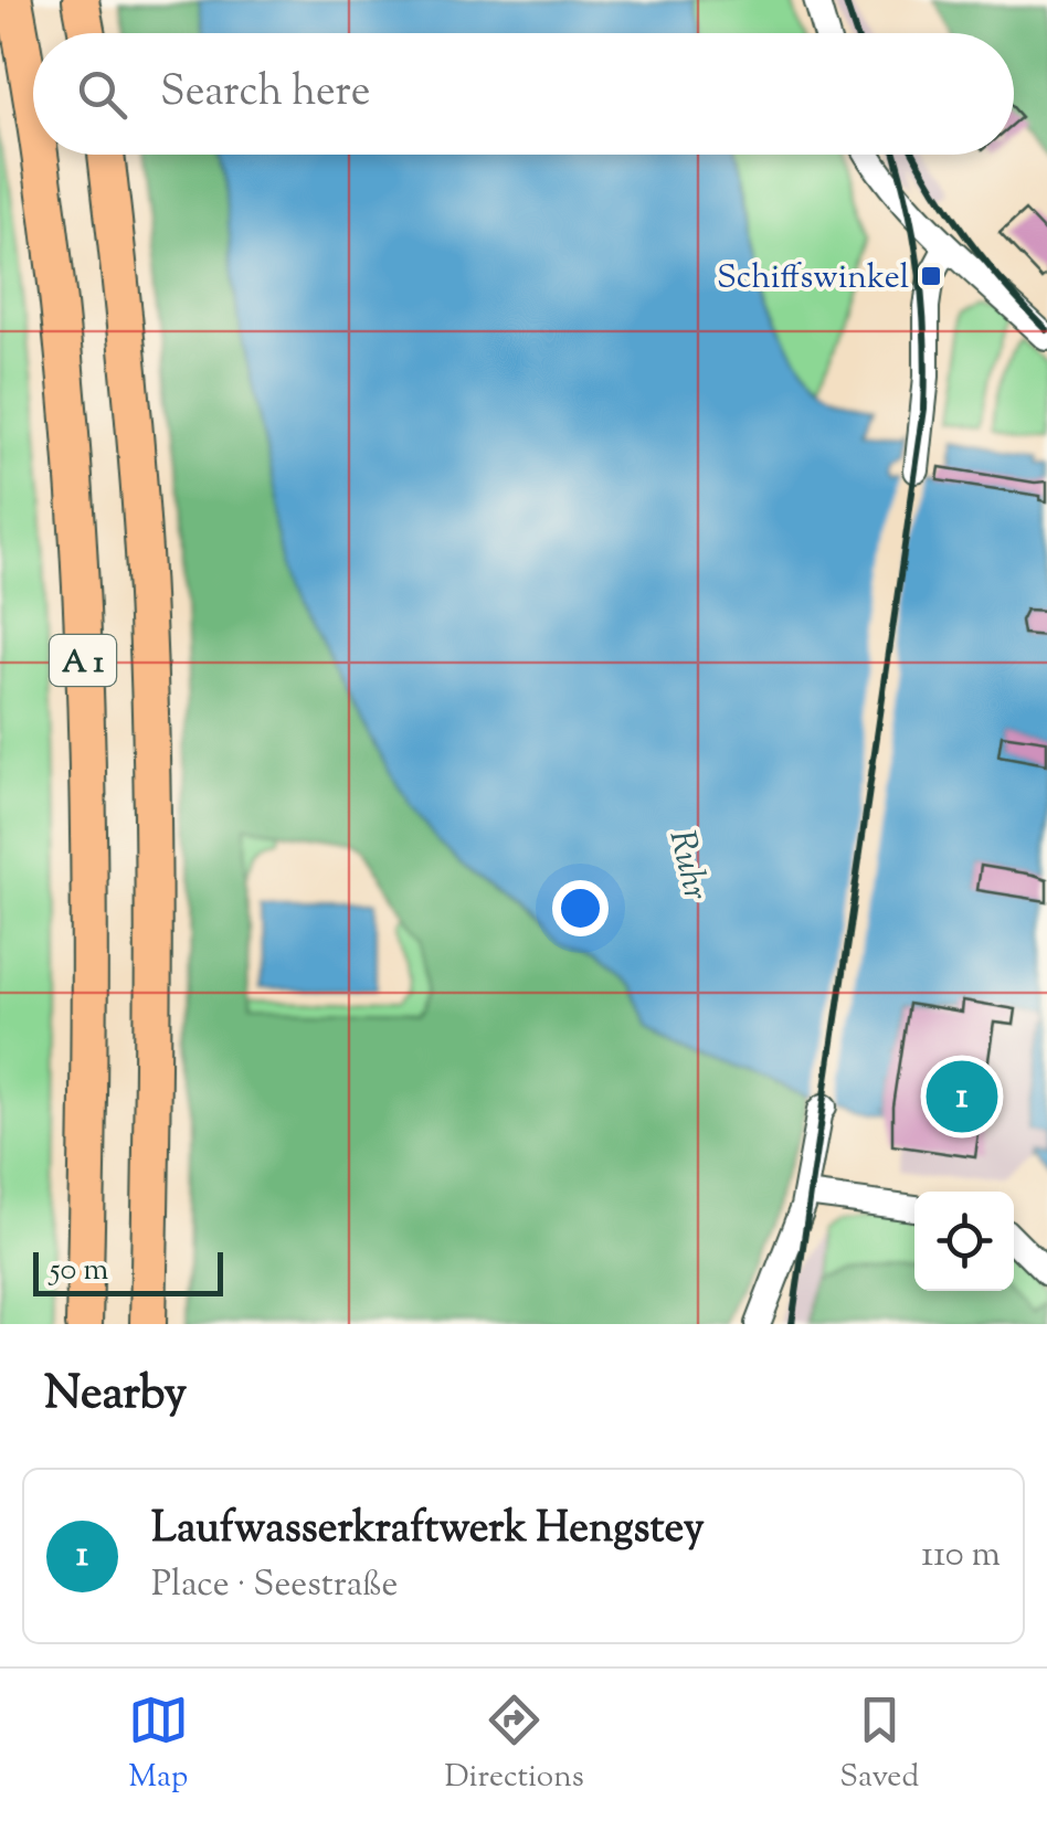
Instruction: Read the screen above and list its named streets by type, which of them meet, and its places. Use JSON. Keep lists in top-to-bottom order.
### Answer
{
  "streets": {
    "highway": ["A 1"]
  },
  "water": ["Ruhr"],
  "places": {
    "transit": ["Schiffswinkel"]
  },
  "scale_bar": "50 m",
  "page": {
    "search": "Search here",
    "pins": "1",
    "scale": "50 m",
    "heading": "Nearby",
    "list": [
      {
        "mark": "1",
        "name": "Laufwasserkraftwerk Hengstey",
        "note": "Place · Seestraße",
        "value": "110 m"
      }
    ],
    "nav": ["Map", "Directions", "Saved"]
  }
}
